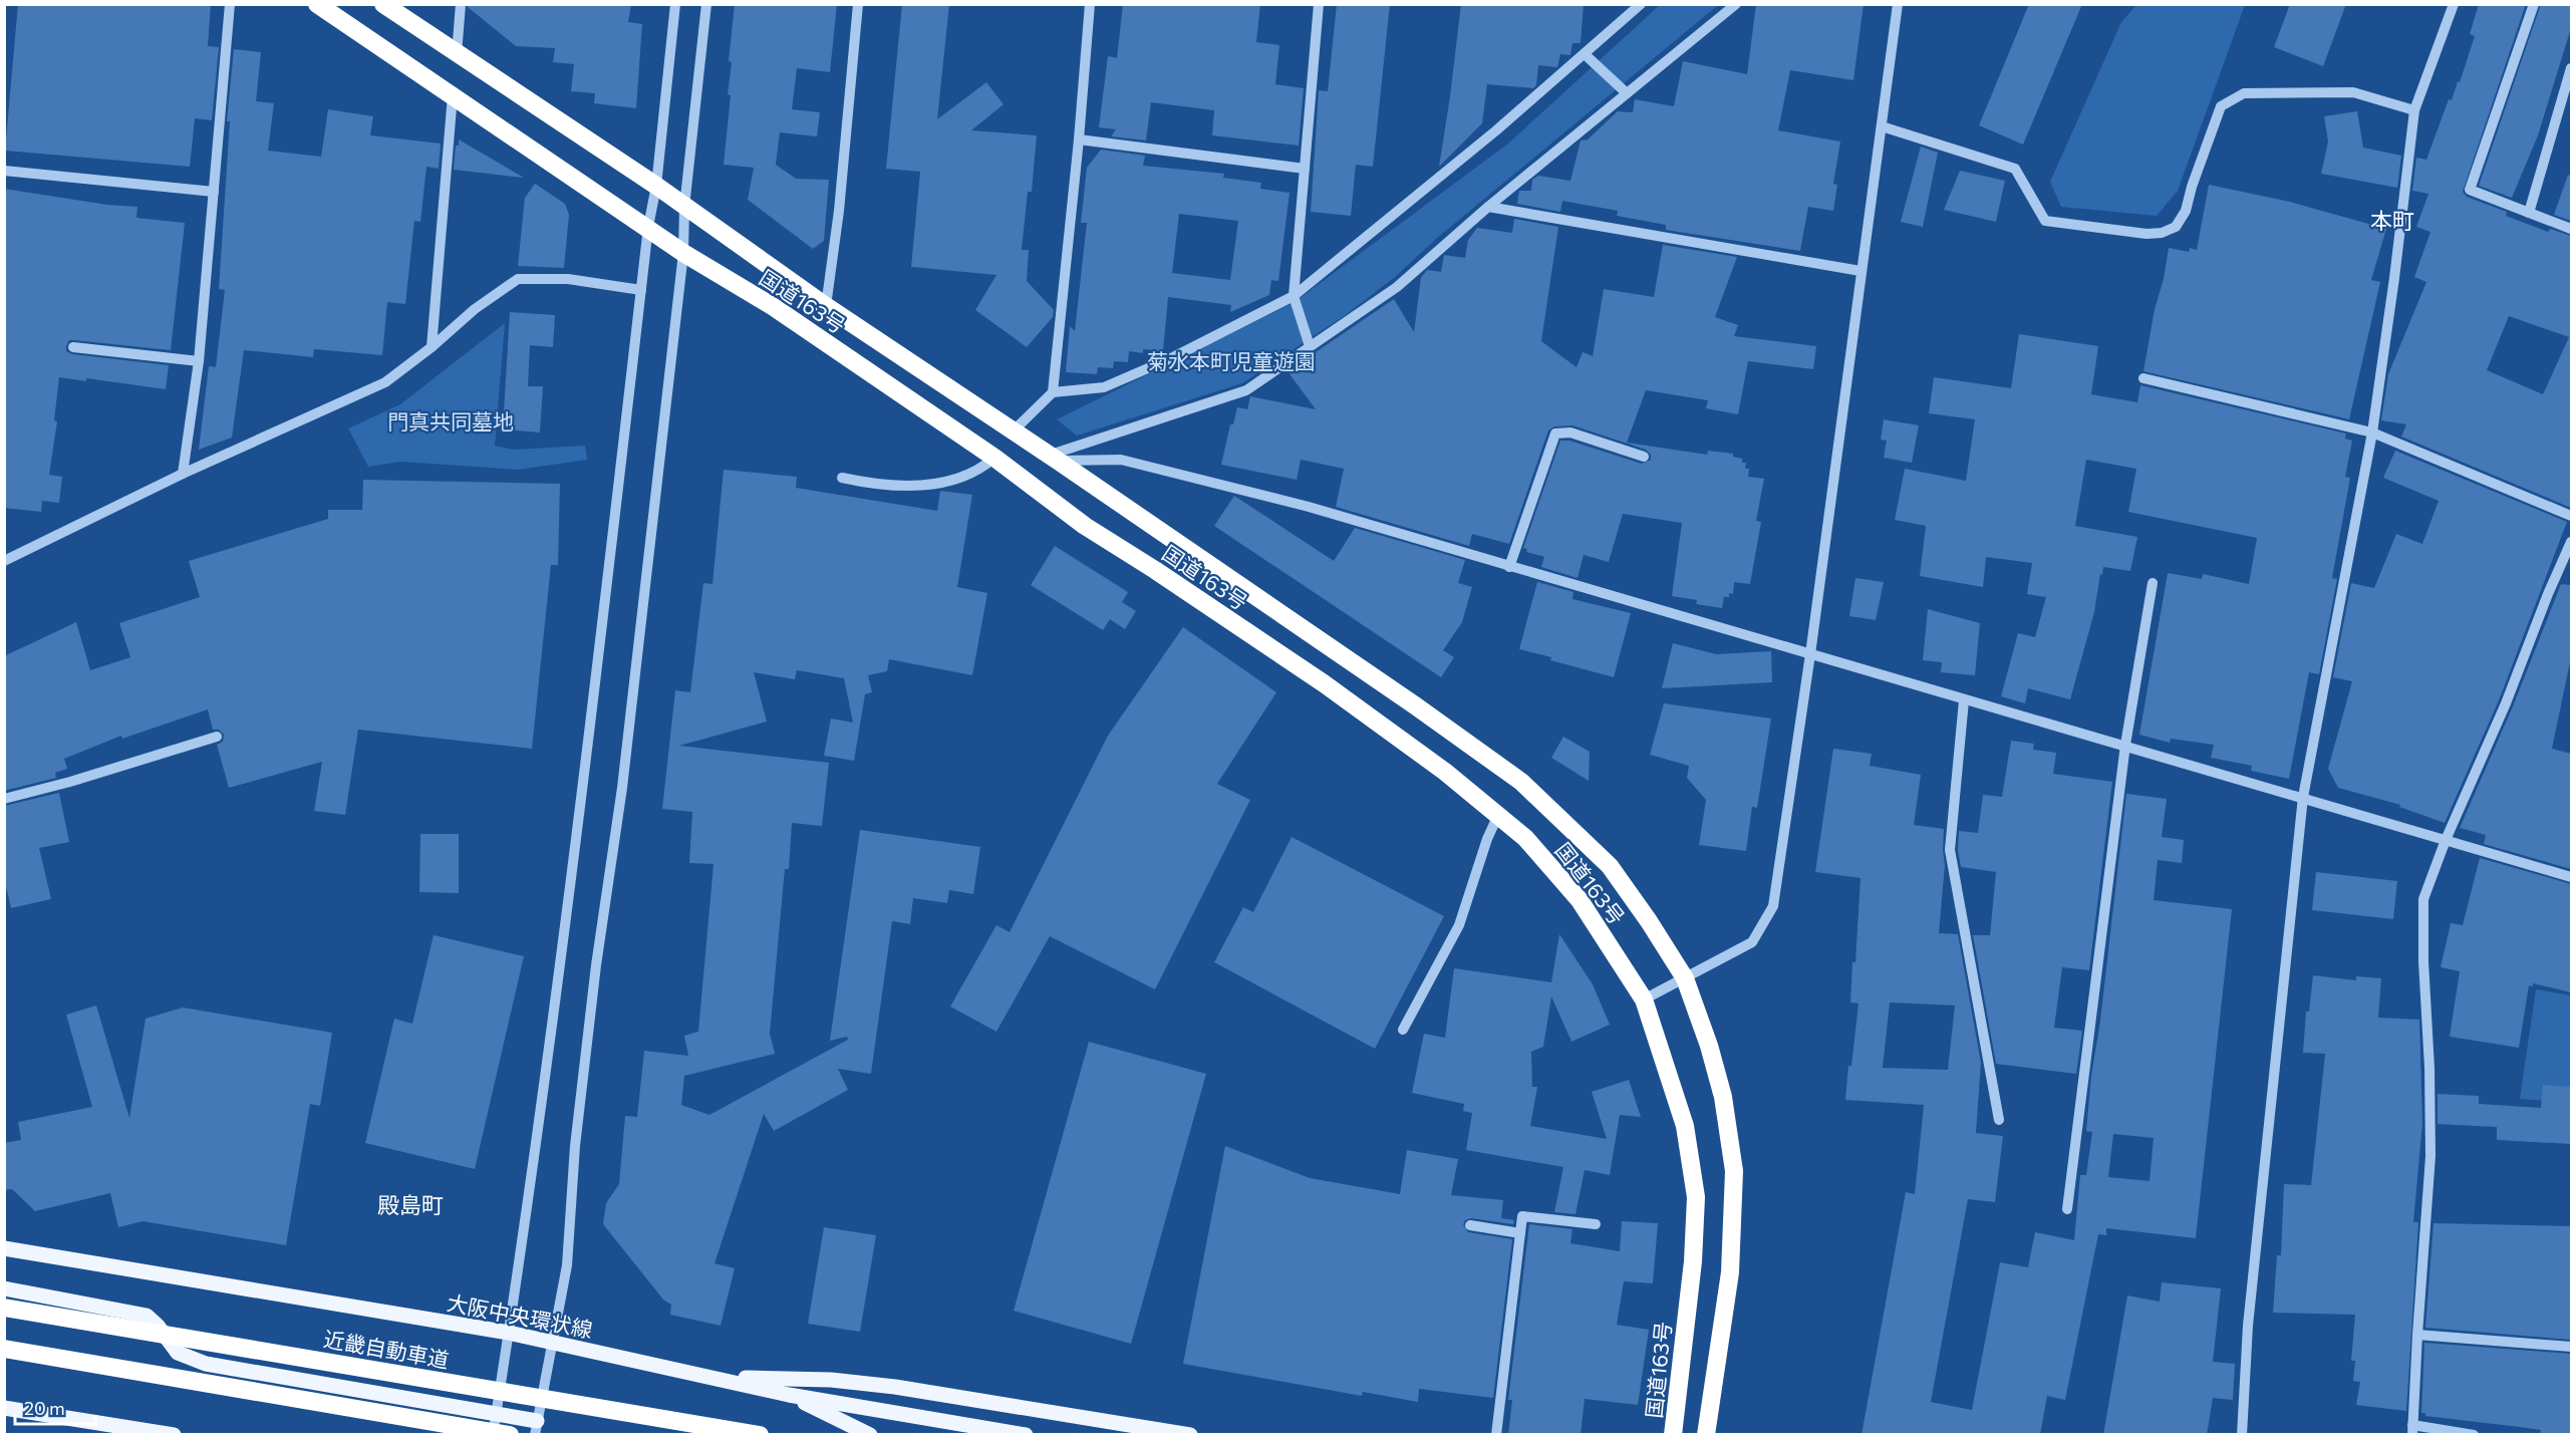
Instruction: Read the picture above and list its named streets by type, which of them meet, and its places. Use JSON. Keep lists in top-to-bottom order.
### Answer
{
  "streets": {
    "highway": ["国道163号", "近畿自動車道"],
    "main road": ["大阪中央環状線"]
  },
  "districts": ["本町", "殿島町"],
  "parks": ["菊水本町児童遊園", "門真共同墓地"],
  "scale_bar": "20 m"
}
